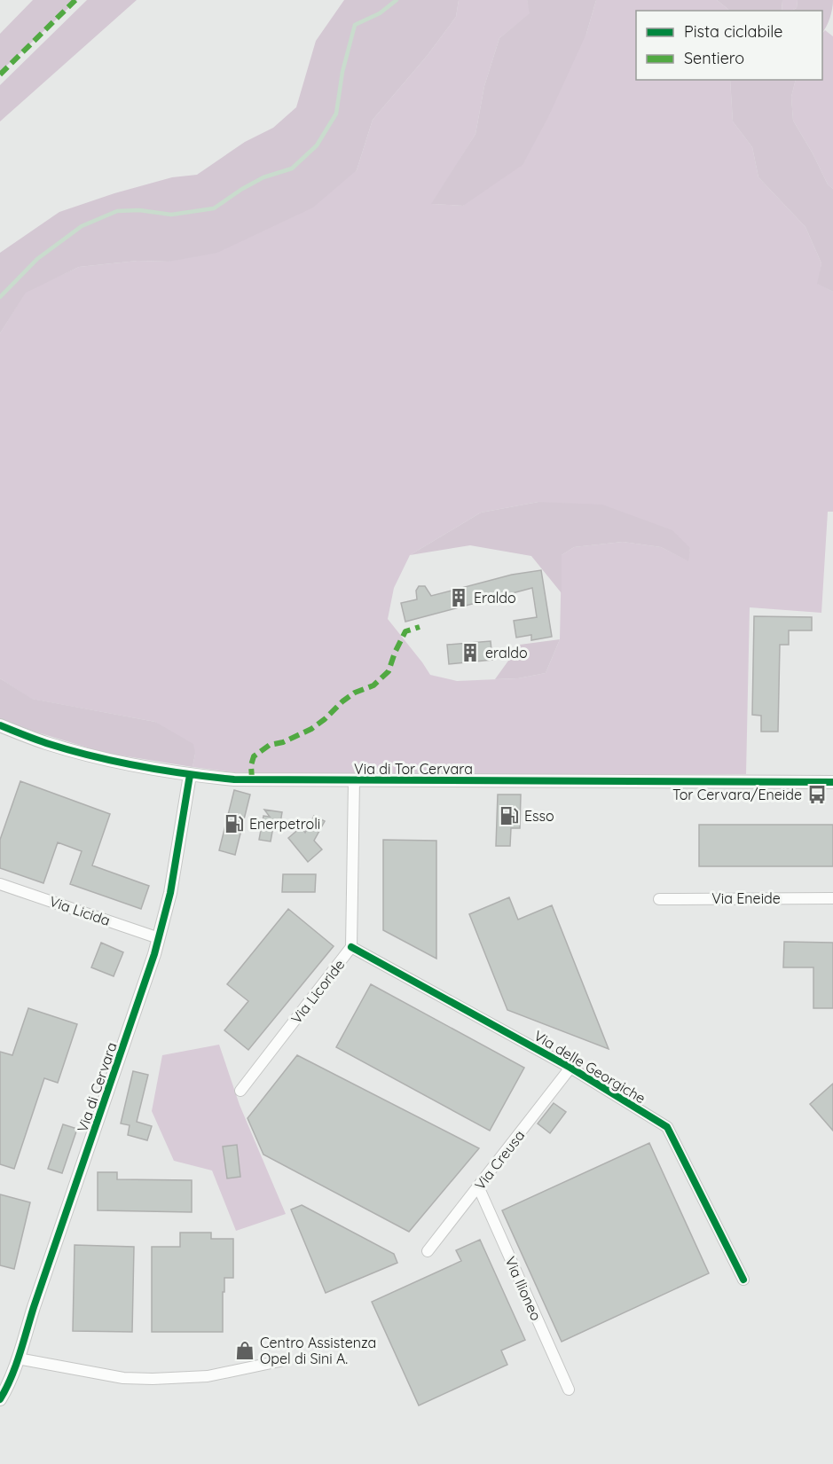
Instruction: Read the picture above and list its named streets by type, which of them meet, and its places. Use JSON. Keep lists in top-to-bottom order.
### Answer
{
  "streets": {
    "street": [
      "Via di Tor Cervara",
      "Via Eneide",
      "Via Licida",
      "Via Licoride",
      "Via delle Georgiche",
      "Via di Cervara",
      "Via Creusa",
      "Via Ilioneo"
    ]
  },
  "crossings": [
    ["Via di Tor Cervara", "Via Licoride"],
    ["Via di Tor Cervara", "Via di Cervara"],
    ["Via Licida", "Via di Cervara"],
    ["Via Licoride", "Via delle Georgiche"],
    ["Via delle Georgiche", "Via Creusa"],
    ["Via Creusa", "Via Ilioneo"]
  ],
  "places": {
    "building": ["Eraldo", "eraldo"],
    "bus stop": ["Tor Cervara/Eneide"],
    "fuel station": ["Esso", "Enerpetroli"],
    "shop": ["Centro Assistenza Opel di Sini A."]
  },
  "legend": ["Pista ciclabile", "Sentiero"]
}
